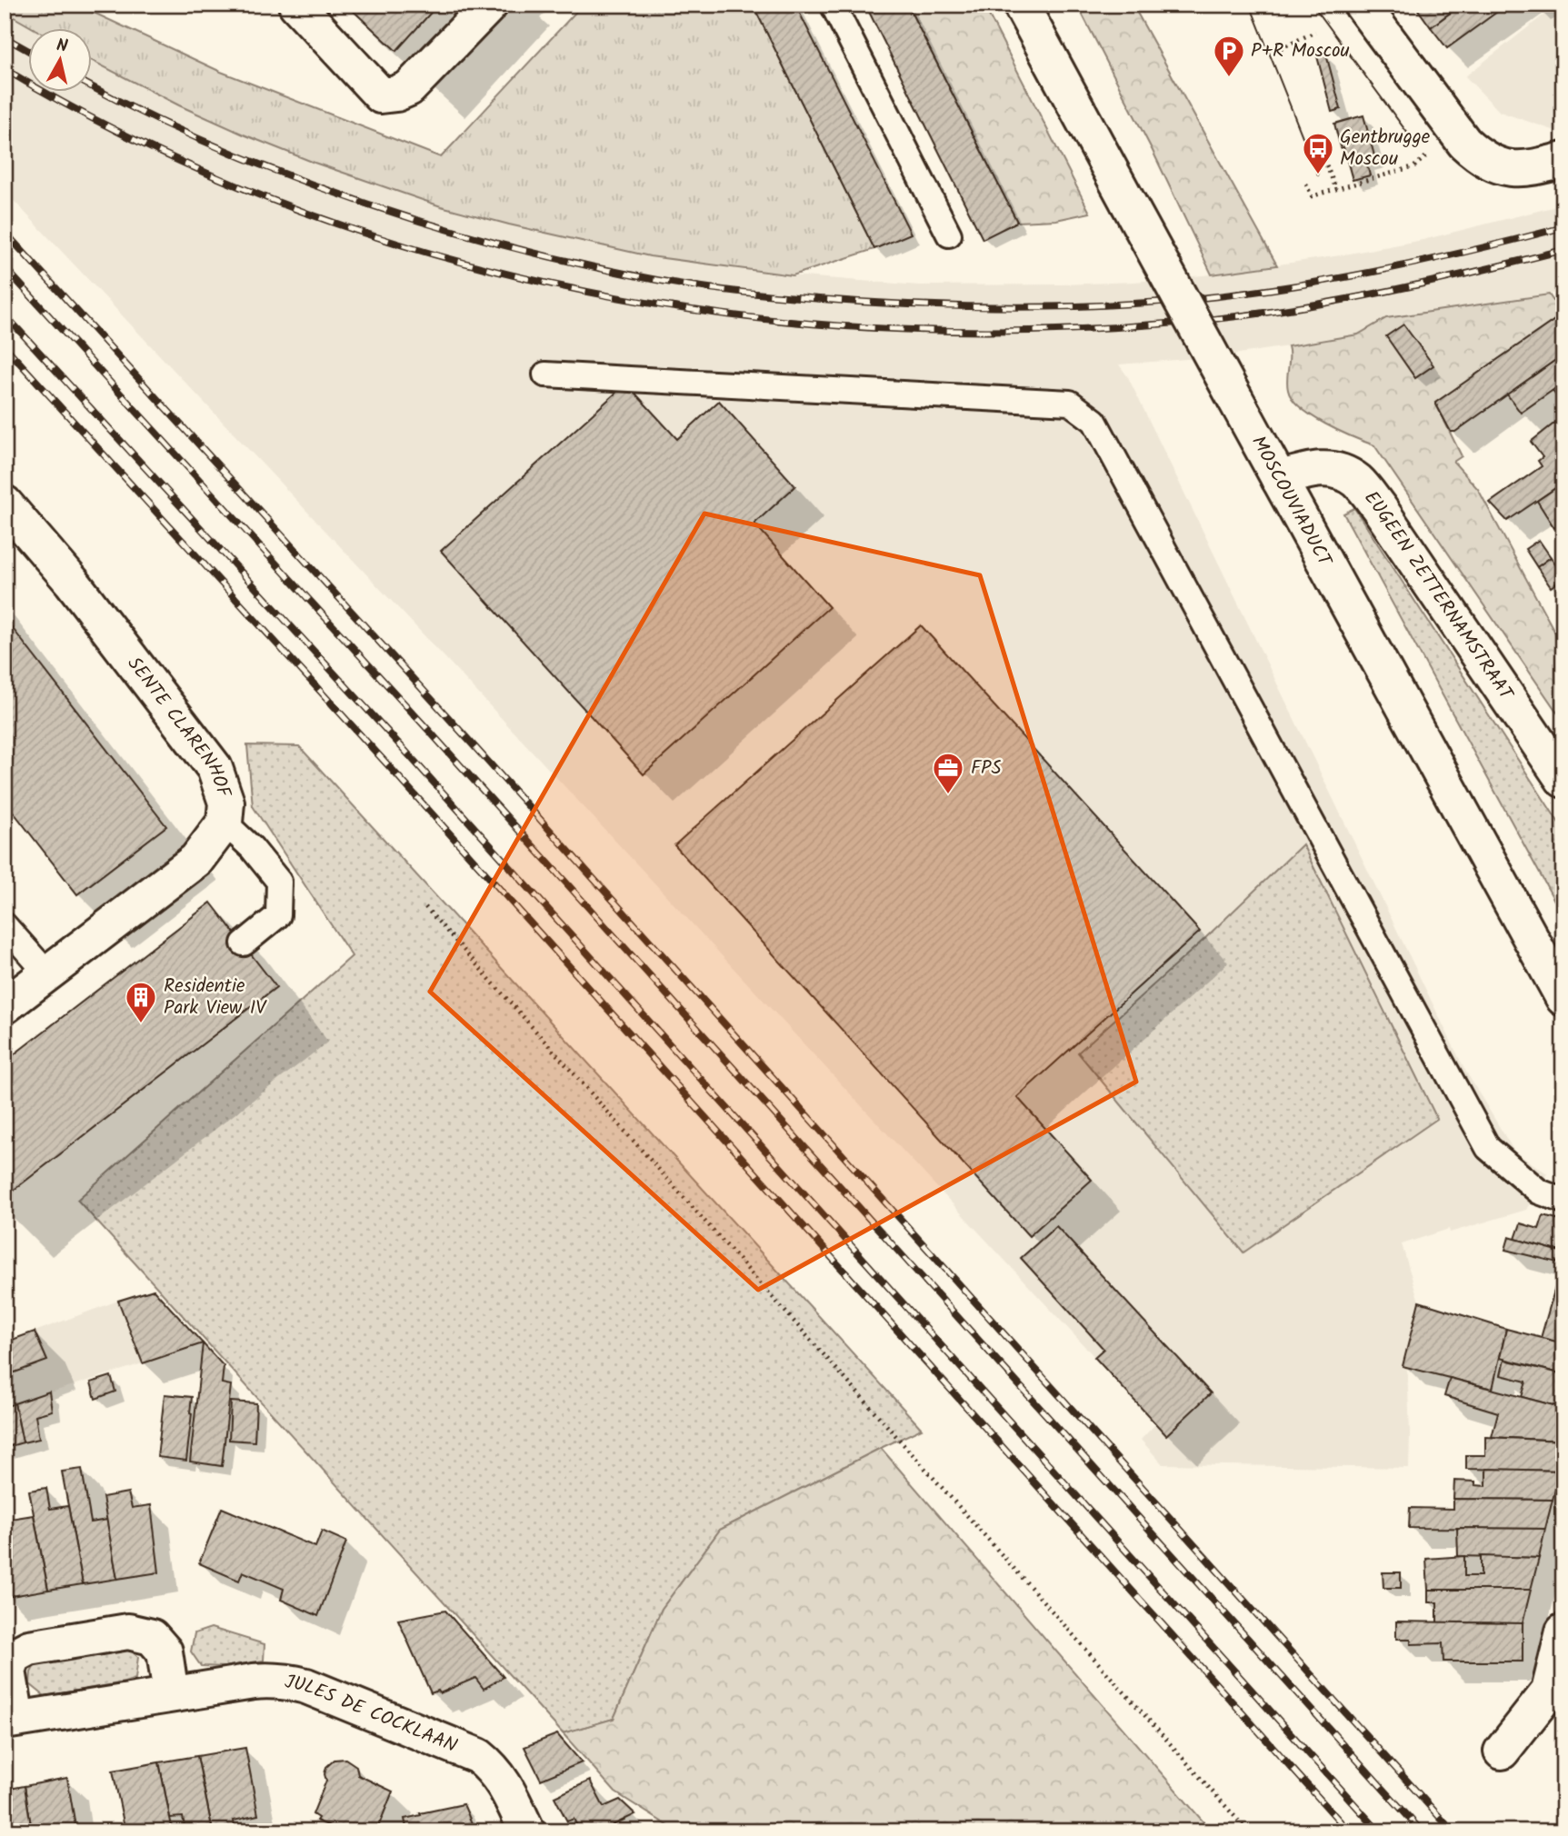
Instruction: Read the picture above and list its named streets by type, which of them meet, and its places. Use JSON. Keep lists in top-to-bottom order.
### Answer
{
  "streets": {
    "street": [
      "MOSCOUVIADUCT",
      "EUGEEN ZETTERNAMSTRAAT",
      "SENTE CLARENHOF",
      "JULES DE COCKLAAN"
    ]
  },
  "crossings": [
    ["MOSCOUVIADUCT", "EUGEEN ZETTERNAMSTRAAT"]
  ],
  "places": {
    "parking": ["P+R Moscou"],
    "bus stop": ["Gentbrugge Moscou"],
    "office": ["FPS"],
    "building": ["Residentie Park View IV"]
  },
  "north": "top"
}
